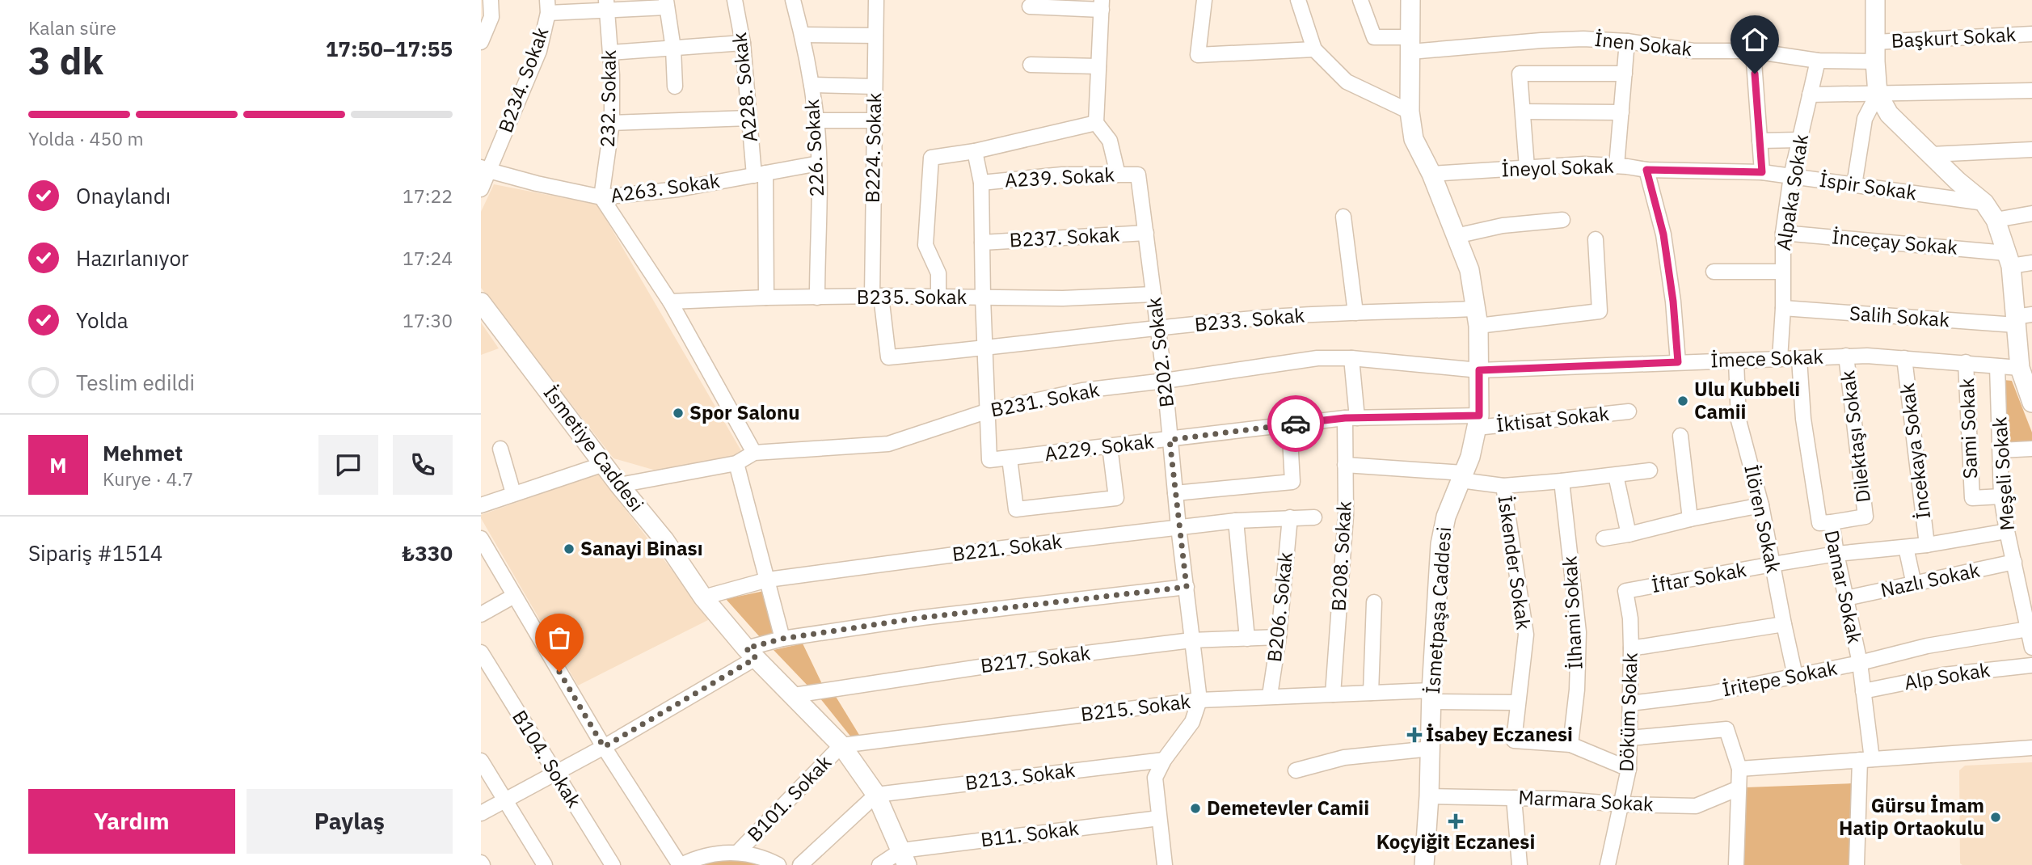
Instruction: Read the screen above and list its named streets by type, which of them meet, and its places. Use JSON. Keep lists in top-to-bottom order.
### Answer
{
  "streets": {
    "main road": ["İsmetiye Caddesi", "İsmetpaşa Caddesi"],
    "street": [
      "Başkurt Sokak",
      "İnen Sokak",
      "B234. Sokak",
      "A228. Sokak",
      "232. Sokak",
      "226. Sokak",
      "B224. Sokak",
      "İneyol Sokak",
      "A239. Sokak",
      "İspir Sokak",
      "A263. Sokak",
      "Alpaka Sokak",
      "B237. Sokak",
      "İnceçay Sokak",
      "B235. Sokak",
      "Salih Sokak",
      "B233. Sokak",
      "B202. Sokak",
      "İmece Sokak",
      "B231. Sokak",
      "İktisat Sokak",
      "Sami Sokak",
      "Dilektaşı Sokak",
      "A229. Sokak",
      "İncekaya Sokak",
      "Meşeli Sokak",
      "İlören Sokak",
      "B221. Sokak",
      "B208. Sokak",
      "İskender Sokak",
      "İftar Sokak",
      "Nazlı Sokak",
      "Damar Sokak",
      "B206. Sokak",
      "İlhami Sokak",
      "B217. Sokak",
      "Alp Sokak",
      "İritepe Sokak",
      "B215. Sokak",
      "Döküm Sokak",
      "B104. Sokak",
      "B213. Sokak",
      "B101. Sokak",
      "Marmara Sokak",
      "B11. Sokak"
    ]
  },
  "crossings": [
    ["İnen Sokak", "Alpaka Sokak"],
    ["İnen Sokak", "İsmetpaşa Caddesi"],
    ["B234. Sokak", "A263. Sokak"],
    ["A228. Sokak", "A263. Sokak"],
    ["A228. Sokak", "B235. Sokak"],
    ["232. Sokak", "A263. Sokak"],
    ["226. Sokak", "A263. Sokak"],
    ["226. Sokak", "B235. Sokak"],
    ["B224. Sokak", "B235. Sokak"],
    ["B224. Sokak", "B233. Sokak"],
    ["İneyol Sokak", "İspir Sokak"],
    ["İneyol Sokak", "İsmetpaşa Caddesi"],
    ["A239. Sokak", "B202. Sokak"],
    ["İspir Sokak", "Alpaka Sokak"],
    ["Alpaka Sokak", "İnceçay Sokak"],
    ["Alpaka Sokak", "Salih Sokak"],
    ["Alpaka Sokak", "İmece Sokak"],
    ["B237. Sokak", "B202. Sokak"],
    ["B235. Sokak", "B202. Sokak"],
    ["B233. Sokak", "B202. Sokak"],
    ["B233. Sokak", "İsmetpaşa Caddesi"],
    ["B202. Sokak", "B231. Sokak"],
    ["B202. Sokak", "A229. Sokak"],
    ["B202. Sokak", "B221. Sokak"],
    ["B202. Sokak", "B217. Sokak"],
    ["B202. Sokak", "B215. Sokak"],
    ["B202. Sokak", "B213. Sokak"],
    ["B202. Sokak", "B11. Sokak"],
    ["İmece Sokak", "B231. Sokak"],
    ["İmece Sokak", "Sami Sokak"],
    ["İmece Sokak", "Dilektaşı Sokak"],
    ["İmece Sokak", "İncekaya Sokak"],
    ["İmece Sokak", "Meşeli Sokak"],
    ["İmece Sokak", "İlören Sokak"],
    ["İmece Sokak", "Damar Sokak"],
    ["İmece Sokak", "İsmetpaşa Caddesi"],
    ["B231. Sokak", "A229. Sokak"],
    ["B231. Sokak", "İsmetiye Caddesi"],
    ["B231. Sokak", "B208. Sokak"],
    ["B231. Sokak", "İsmetpaşa Caddesi"],
    ["İktisat Sokak", "A229. Sokak"],
    ["İktisat Sokak", "İsmetpaşa Caddesi"],
    ["Sami Sokak", "Meşeli Sokak"],
    ["Dilektaşı Sokak", "Damar Sokak"],
    ["A229. Sokak", "B208. Sokak"],
    ["A229. Sokak", "İsmetpaşa Caddesi"],
    ["İsmetiye Caddesi", "B221. Sokak"],
    ["İsmetiye Caddesi", "B217. Sokak"],
    ["İsmetiye Caddesi", "B215. Sokak"],
    ["İsmetiye Caddesi", "B213. Sokak"],
    ["İsmetiye Caddesi", "B101. Sokak"],
    ["İsmetiye Caddesi", "B11. Sokak"],
    ["İncekaya Sokak", "İftar Sokak"],
    ["Meşeli Sokak", "İftar Sokak"],
    ["Meşeli Sokak", "Nazlı Sokak"],
    ["Meşeli Sokak", "İritepe Sokak"],
    ["İlören Sokak", "İftar Sokak"],
    ["İlören Sokak", "İritepe Sokak"],
    ["B221. Sokak", "B206. Sokak"],
    ["B208. Sokak", "B215. Sokak"],
    ["İskender Sokak", "İlhami Sokak"],
    ["İskender Sokak", "B215. Sokak"],
    ["İftar Sokak", "Damar Sokak"],
    ["İftar Sokak", "Döküm Sokak"],
    ["Nazlı Sokak", "Damar Sokak"],
    ["Damar Sokak", "Alp Sokak"],
    ["Damar Sokak", "İritepe Sokak"],
    ["B206. Sokak", "B217. Sokak"],
    ["B206. Sokak", "B215. Sokak"],
    ["İsmetpaşa Caddesi", "B215. Sokak"],
    ["İsmetpaşa Caddesi", "Marmara Sokak"],
    ["İritepe Sokak", "Döküm Sokak"],
    ["B215. Sokak", "B101. Sokak"],
    ["Döküm Sokak", "Marmara Sokak"]
  ],
  "places": {
    "other": [
      "Ulu Kubbeli Camii",
      "Spor Salonu",
      "Sanayi Binası",
      "Demetevler Camii",
      "Gürsu İmam Hatip Ortaokulu"
    ],
    "health": ["İsabey Eczanesi", "Koçyiğit Eczanesi"]
  },
  "page": {
    "heading": ["3 dk", "Kalan süre", "17:50–17:55"],
    "panel": [
      "Mehmet",
      "Kurye · 4.7",
      "Sipariş #1514",
      "₺330"
    ],
    "bar": "Yolda · 450 m",
    "list": [
      ["Onaylandı", "17:22"],
      ["Hazırlanıyor", "17:24"],
      ["Yolda", "17:30"],
      "Teslim edildi"
    ],
    "round": "M",
    "buttons": ["Yardım", "Paylaş"]
  }
}
